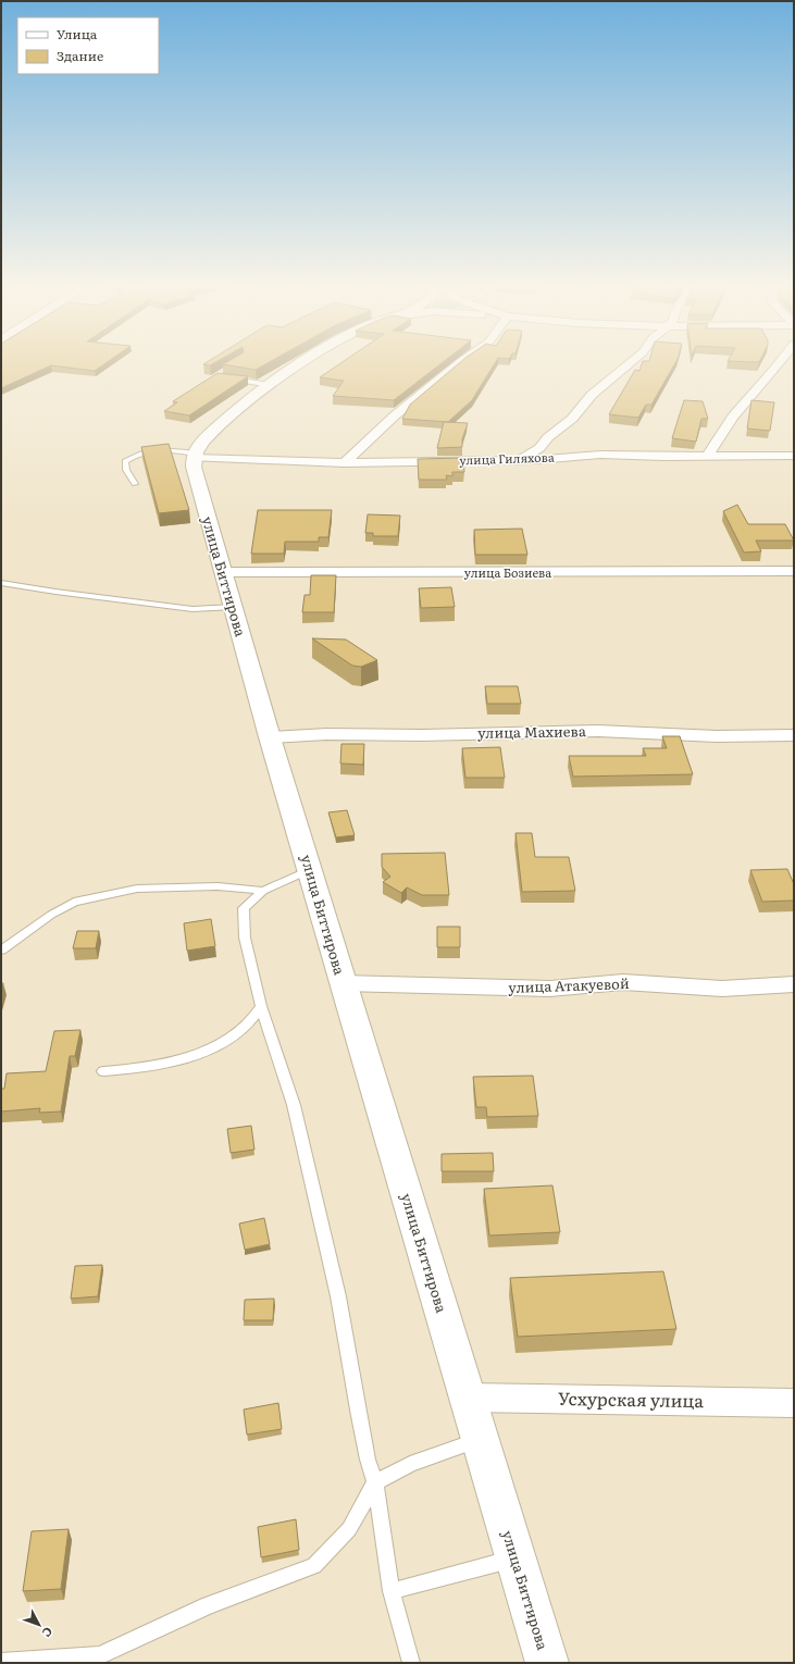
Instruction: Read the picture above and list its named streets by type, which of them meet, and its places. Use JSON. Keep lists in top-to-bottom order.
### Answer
{
  "streets": {
    "street": [
      "улица Гиляхова",
      "улица Бозиева",
      "улица Биттирова",
      "улица Махиева",
      "улица Атакуевой",
      "Усхурская улица"
    ]
  },
  "crossings": [
    ["улица Гиляхова", "улица Биттирова"],
    ["улица Бозиева", "улица Биттирова"],
    ["улица Биттирова", "улица Махиева"],
    ["улица Биттирова", "улица Атакуевой"],
    ["улица Биттирова", "Усхурская улица"]
  ],
  "legend": ["Улица", "Здание"],
  "north": "bottom right"
}
